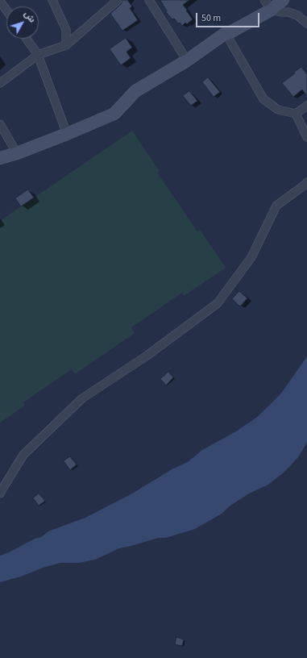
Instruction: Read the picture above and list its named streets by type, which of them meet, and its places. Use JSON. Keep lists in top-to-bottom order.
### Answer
{
  "scale_bar": "50 m",
  "north": "top right"
}
